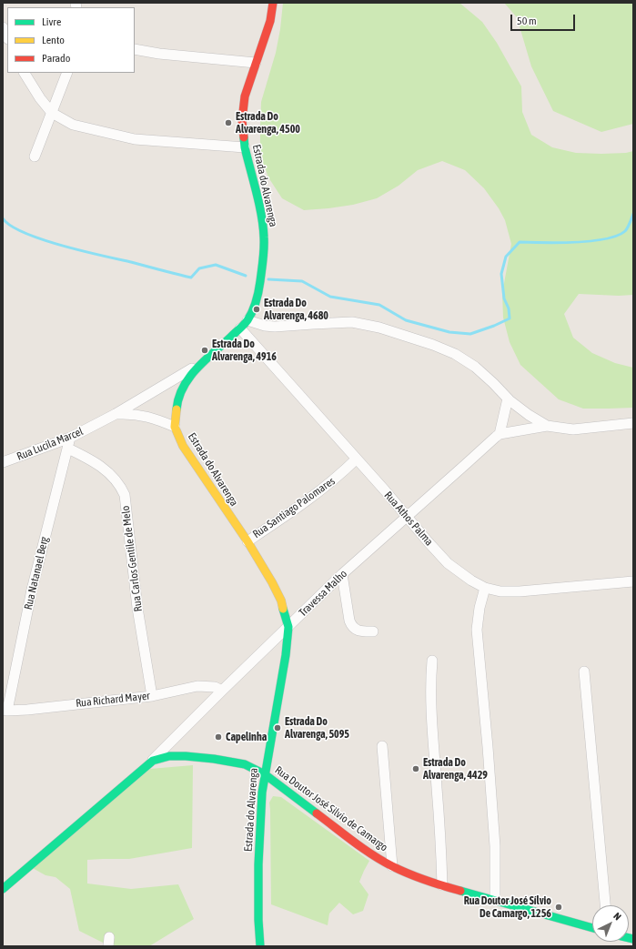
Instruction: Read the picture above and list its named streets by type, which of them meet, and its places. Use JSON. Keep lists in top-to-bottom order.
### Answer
{
  "streets": {
    "main road": ["Estrada do Alvarenga", "Rua Doutor José Silvio de Camargo"],
    "street": [
      "Rua Lucila Marcel",
      "Rua Santiago Palomares",
      "Rua Athos Palma",
      "Rua Carlos Gentile de Melo",
      "Rua Natanael Berg",
      "Travessa Malho",
      "Rua Richard Mayer"
    ]
  },
  "crossings": [
    ["Estrada do Alvarenga", "Rua Lucila Marcel"],
    ["Estrada do Alvarenga", "Rua Santiago Palomares"],
    ["Estrada do Alvarenga", "Rua Athos Palma"],
    ["Estrada do Alvarenga", "Travessa Malho"],
    ["Estrada do Alvarenga", "Rua Doutor José Silvio de Camargo"],
    ["Rua Lucila Marcel", "Rua Natanael Berg"],
    ["Rua Santiago Palomares", "Rua Athos Palma"],
    ["Rua Athos Palma", "Travessa Malho"],
    ["Rua Carlos Gentile de Melo", "Rua Natanael Berg"],
    ["Rua Carlos Gentile de Melo", "Rua Richard Mayer"],
    ["Rua Natanael Berg", "Rua Richard Mayer"],
    ["Travessa Malho", "Rua Richard Mayer"],
    ["Travessa Malho", "Rua Doutor José Silvio de Camargo"]
  ],
  "places": [
    "Estrada Do Alvarenga, 4500",
    "Estrada Do Alvarenga, 4680",
    "Estrada Do Alvarenga, 4916",
    "Estrada Do Alvarenga, 5095",
    "Capelinha",
    "Estrada Do Alvarenga, 4429",
    "Rua Doutor José Sílvio De Camargo, 1256"
  ],
  "legend": ["Livre", "Lento", "Parado"],
  "scale_bar": "50 m",
  "north": "top right"
}
